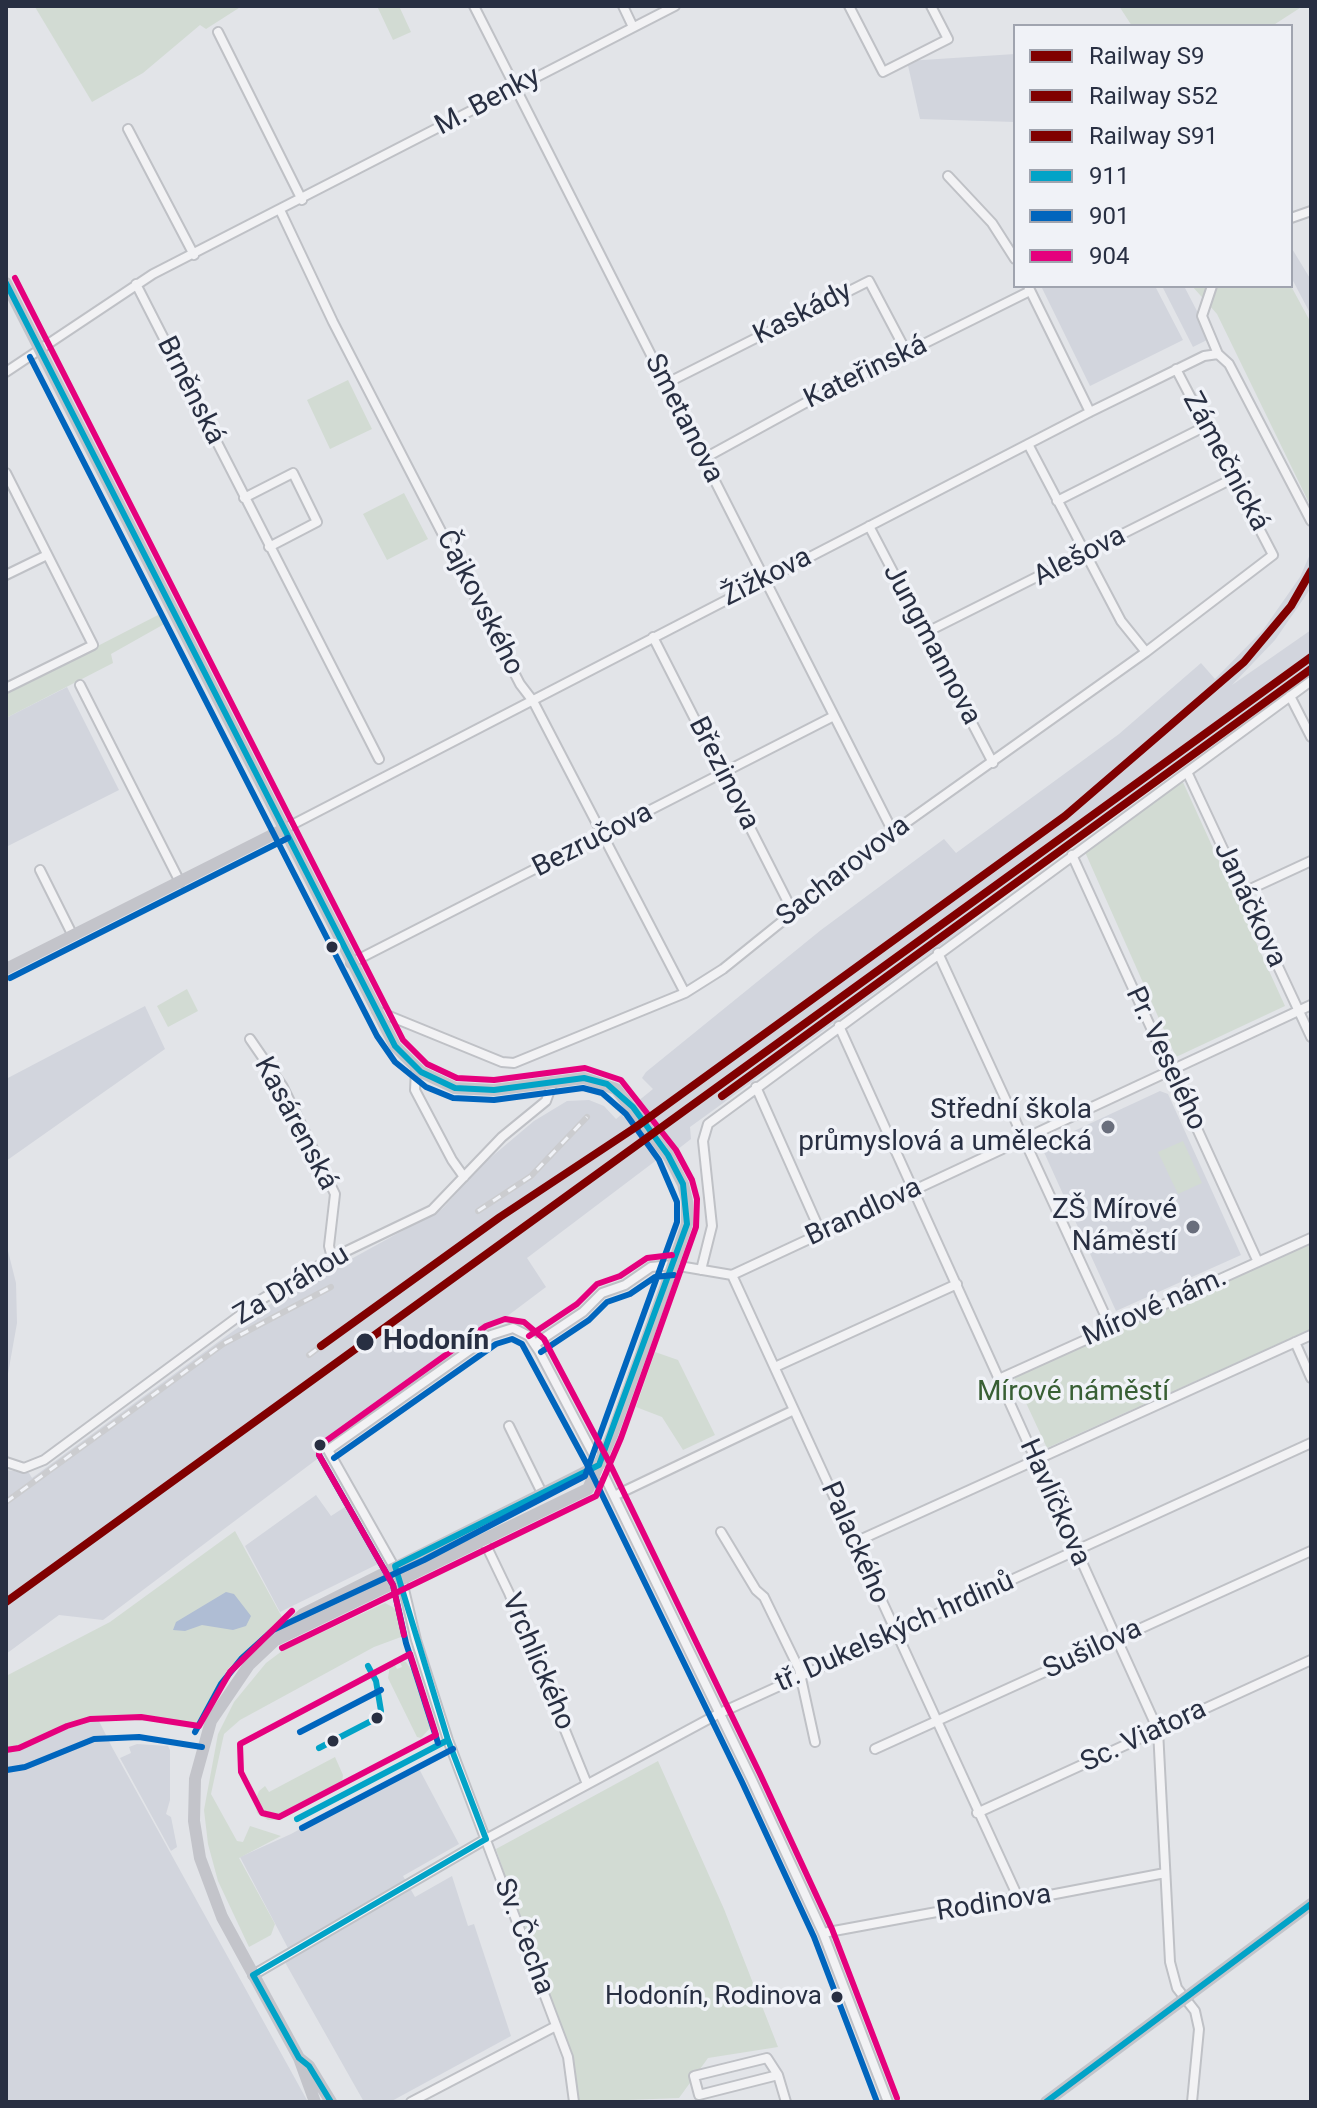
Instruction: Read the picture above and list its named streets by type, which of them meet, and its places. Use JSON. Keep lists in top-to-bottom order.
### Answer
{
  "streets": {
    "street": [
      "M. Benky",
      "Kaskády",
      "Kateřinská",
      "Brněnská",
      "Smetanova",
      "Zámečnická",
      "Alešova",
      "Žižkova",
      "Čajkovského",
      "Jungmannova",
      "Březinova",
      "Bezručova",
      "Sacharovova",
      "Janáčkova",
      "Pr. Veselého",
      "Kasárenská",
      "Brandlova",
      "Za Dráhou",
      "Mírové nám.",
      "Havlíčkova",
      "Palackého",
      "tř. Dukelských hrdinů",
      "Sušilova",
      "Vrchlického",
      "Sc. Viatora",
      "Rodinova",
      "Sv. Čecha"
    ]
  },
  "crossings": [
    ["M. Benky", "Brněnská"],
    ["M. Benky", "Smetanova"],
    ["M. Benky", "Čajkovského"],
    ["Kaskády", "Kateřinská"],
    ["Kaskády", "Smetanova"],
    ["Kateřinská", "Smetanova"],
    ["Kateřinská", "Žižkova"],
    ["Smetanova", "Žižkova"],
    ["Smetanova", "Bezručova"],
    ["Smetanova", "Sacharovova"],
    ["Zámečnická", "Alešova"],
    ["Zámečnická", "Žižkova"],
    ["Zámečnická", "Sacharovova"],
    ["Alešova", "Jungmannova"],
    ["Žižkova", "Čajkovského"],
    ["Žižkova", "Jungmannova"],
    ["Žižkova", "Březinova"],
    ["Čajkovského", "Bezručova"],
    ["Čajkovského", "Sacharovova"],
    ["Jungmannova", "Sacharovova"],
    ["Březinova", "Bezručova"],
    ["Březinova", "Sacharovova"],
    ["Janáčkova", "Brandlova"],
    ["Pr. Veselého", "Brandlova"],
    ["Pr. Veselého", "Mírové nám."],
    ["Kasárenská", "Za Dráhou"],
    ["Brandlova", "Havlíčkova"],
    ["Brandlova", "Palackého"],
    ["Mírové nám.", "Havlíčkova"],
    ["Havlíčkova", "tř. Dukelských hrdinů"],
    ["Havlíčkova", "Sušilova"],
    ["Havlíčkova", "Sc. Viatora"],
    ["Havlíčkova", "Rodinova"],
    ["Palackého", "tř. Dukelských hrdinů"],
    ["Palackého", "Sušilova"],
    ["Palackého", "Sc. Viatora"],
    ["Palackého", "Rodinova"],
    ["tř. Dukelských hrdinů", "Vrchlického"],
    ["tř. Dukelských hrdinů", "Sv. Čecha"]
  ],
  "parks": ["Mírové náměstí"],
  "places": [
    "Střední škola průmyslová a umělecká",
    "ZŠ Mírové Náměstí",
    "Hodonín",
    "Hodonín, Rodinova"
  ],
  "lines": [
    "transit line 904",
    "transit line 911",
    "transit line 901",
    "rail line S52",
    "rail line S9",
    "rail line S91"
  ],
  "legend": [
    "Railway S9",
    "Railway S52",
    "Railway S91",
    "911",
    "901",
    "904"
  ]
}
